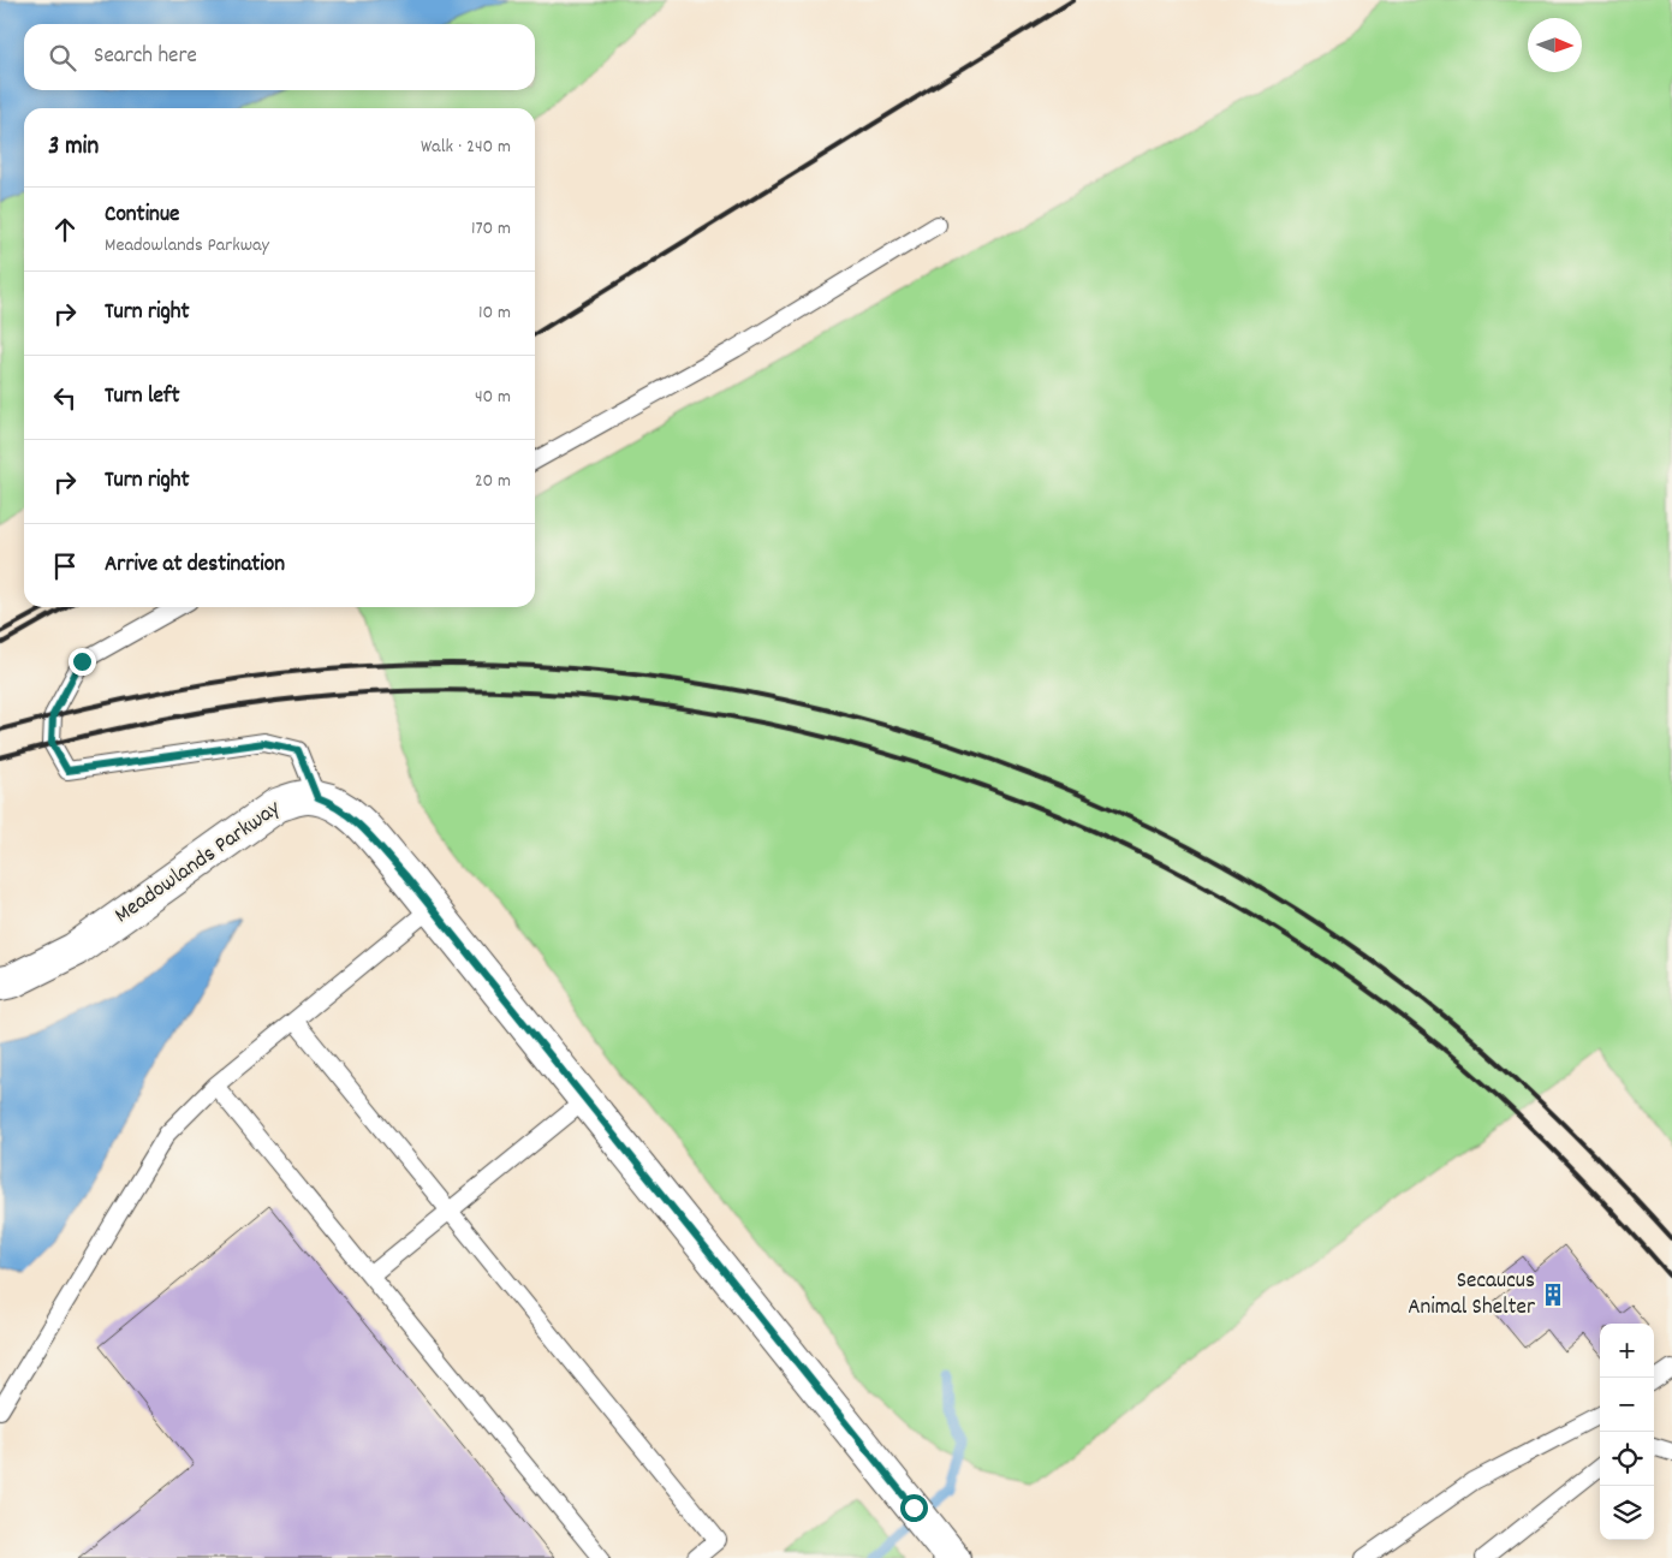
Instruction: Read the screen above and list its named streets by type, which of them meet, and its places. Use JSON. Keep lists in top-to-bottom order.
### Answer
{
  "streets": {
    "street": ["Meadowlands Parkway"]
  },
  "places": {
    "building": ["Secaucus Animal Shelter"]
  },
  "north": "right",
  "page": {
    "search": "Search here",
    "heading": ["3 min", "Walk · 240 m"],
    "list": [
      ["Continue", "Meadowlands Parkway", "170 m"],
      ["Turn right", "10 m"],
      ["Turn left", "40 m"],
      ["Turn right", "20 m"],
      "Arrive at destination"
    ],
    "map_buttons": ["+", "−"]
  }
}
